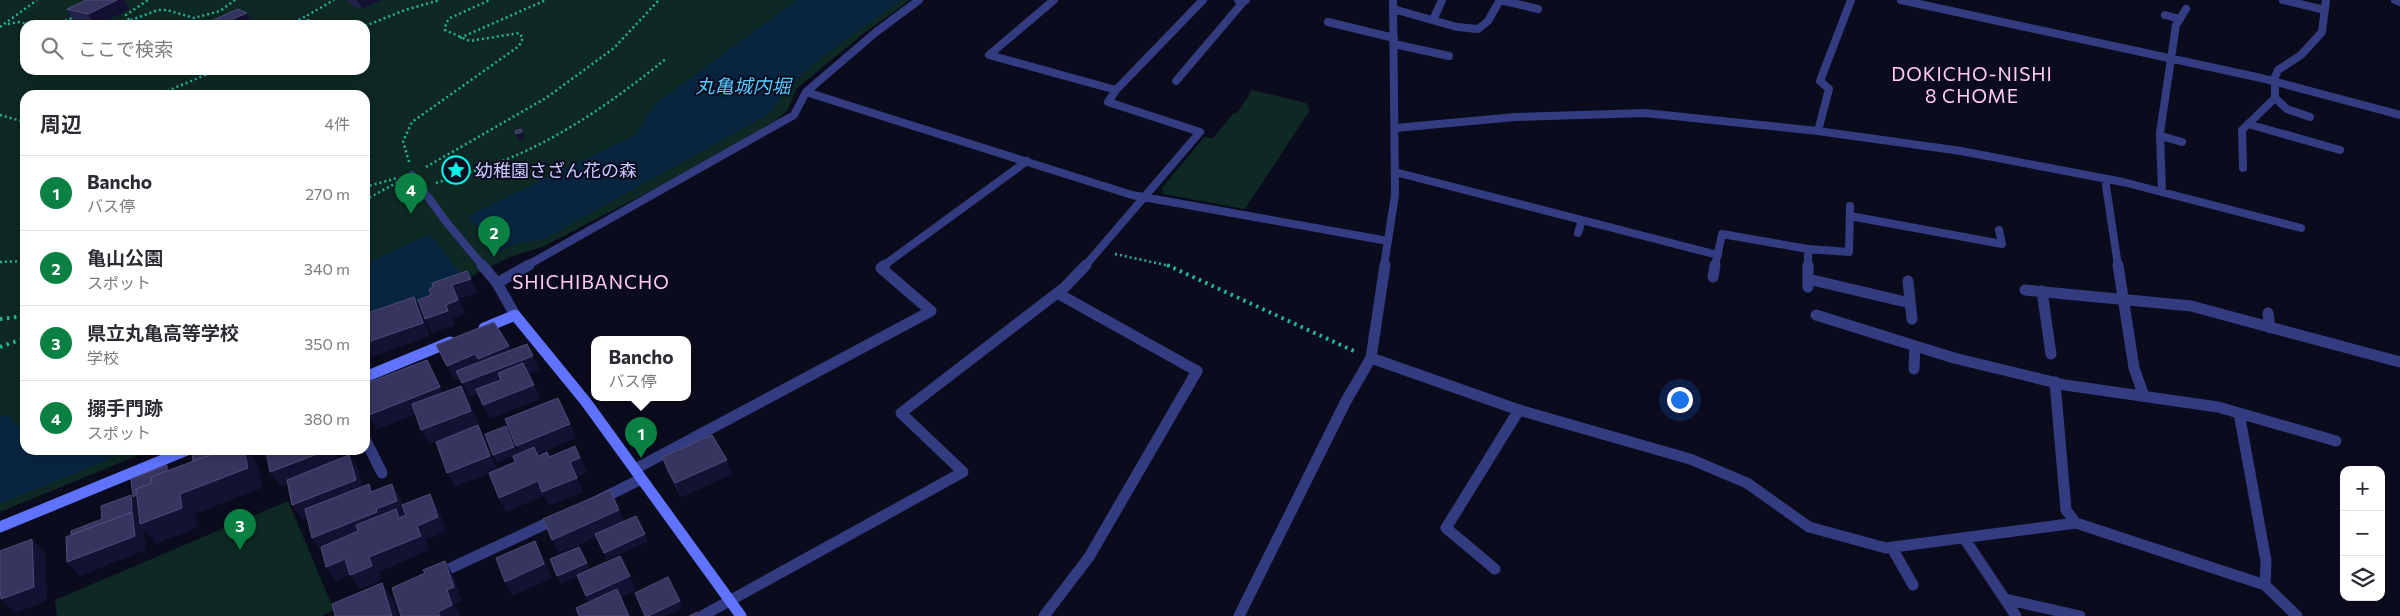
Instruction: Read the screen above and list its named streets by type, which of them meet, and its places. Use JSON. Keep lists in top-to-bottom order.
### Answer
{
  "districts": ["DOKICHO-NISHI 8 CHOME", "SHICHIBANCHO"],
  "water": ["丸亀城内堀"],
  "places": {
    "place": ["幼稚園さざん花の森"]
  },
  "page": {
    "search": "ここで検索",
    "heading": ["周辺", "4件"],
    "list": [
      {
        "mark": "1",
        "name": "Bancho",
        "note": "バス停",
        "value": "270 m"
      },
      {
        "mark": "2",
        "name": "亀山公園",
        "note": "スポット",
        "value": "340 m"
      },
      {
        "mark": "3",
        "name": "県立丸亀高等学校",
        "note": "学校",
        "value": "350 m"
      },
      {
        "mark": "4",
        "name": "搦手門跡",
        "note": "スポット",
        "value": "380 m"
      }
    ],
    "pins": [
      "4",
      "2",
      "1",
      "3"
    ],
    "popup": ["Bancho", "バス停"],
    "map_buttons": ["+", "−"]
  }
}
